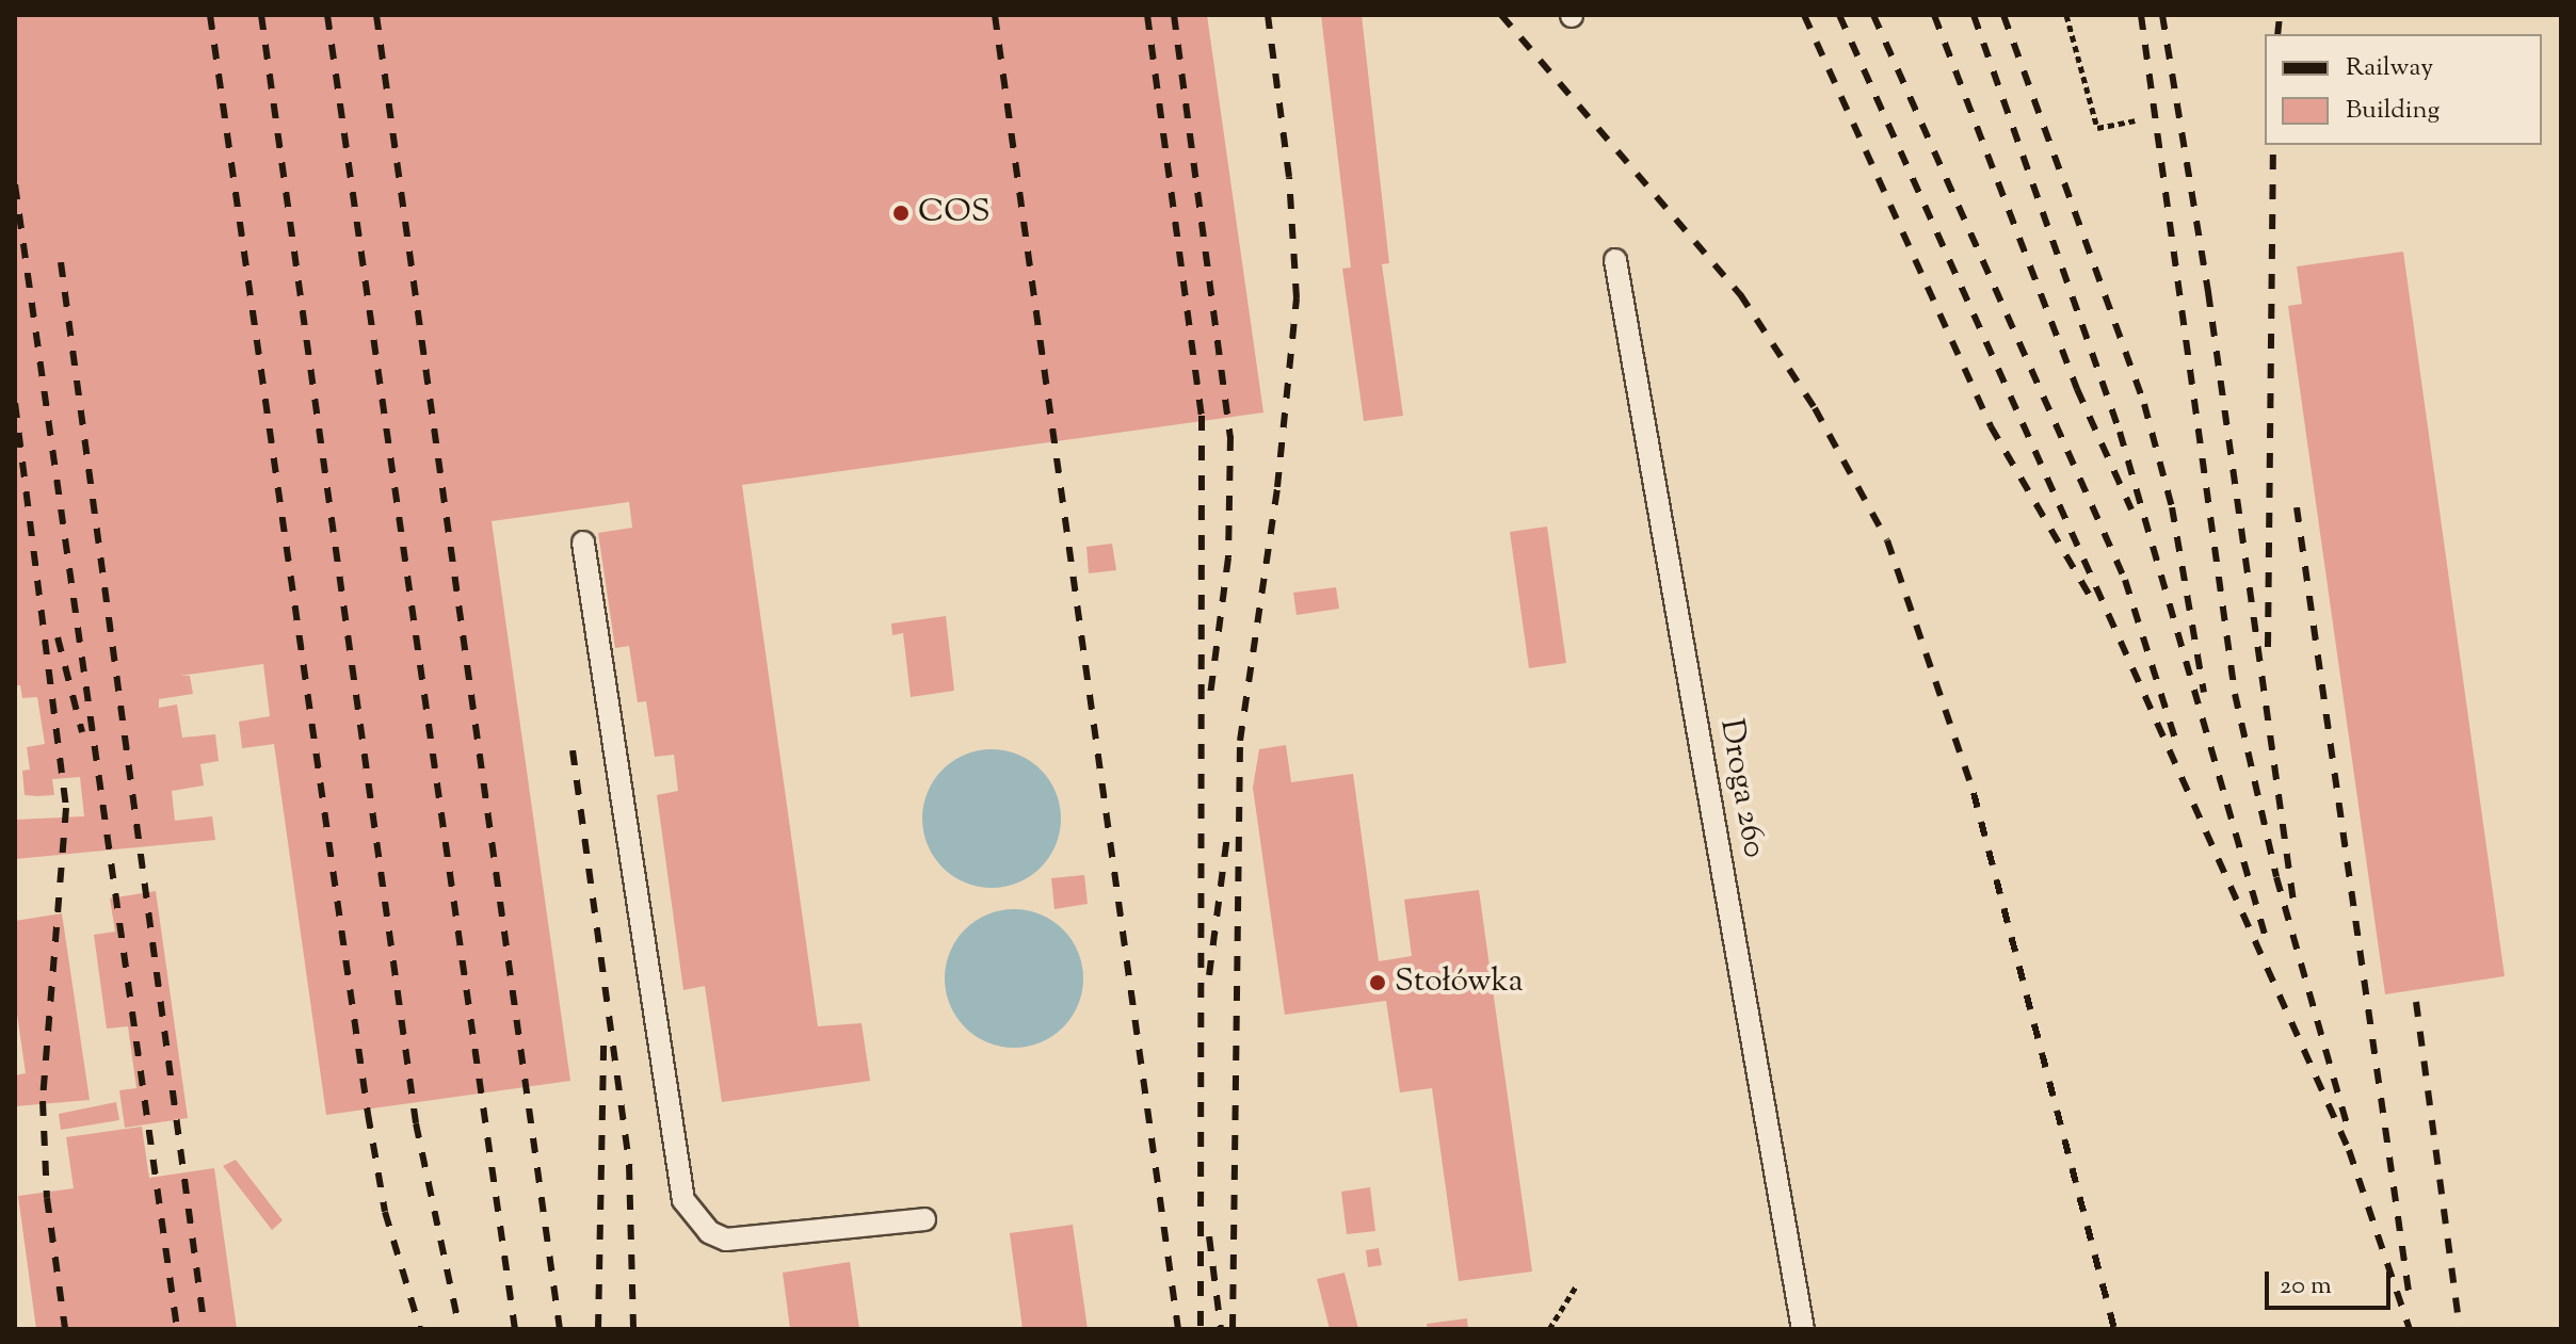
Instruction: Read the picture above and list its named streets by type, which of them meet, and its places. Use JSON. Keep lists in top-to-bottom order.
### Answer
{
  "streets": {
    "lane": ["Droga 260"]
  },
  "places": ["COS", "Stołówka"],
  "legend": ["Railway", "Building"],
  "scale_bar": "20 m"
}
